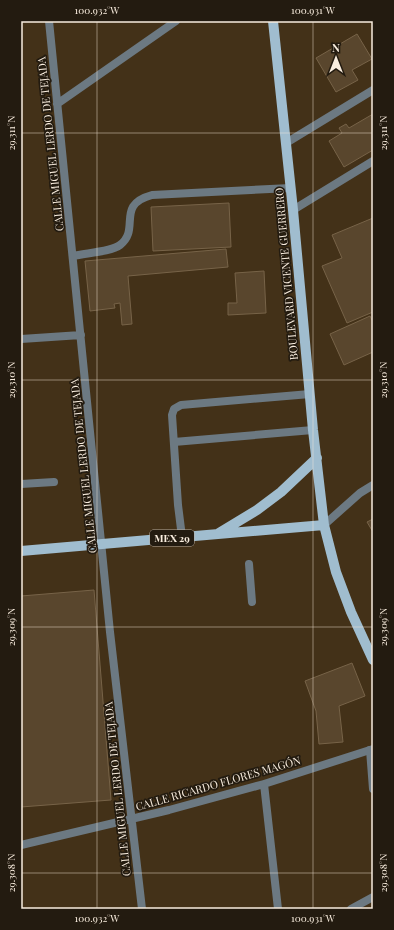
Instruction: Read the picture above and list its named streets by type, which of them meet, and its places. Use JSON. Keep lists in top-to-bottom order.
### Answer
{
  "streets": {
    "main road": ["BOULEVARD VICENTE GUERRERO", "MEX 29"],
    "street": ["CALLE MIGUEL LERDO DE TEJADA", "CALLE RICARDO FLORES MAGÓN"]
  },
  "crossings": [
    ["CALLE MIGUEL LERDO DE TEJADA", "MEX 29"],
    ["CALLE MIGUEL LERDO DE TEJADA", "CALLE RICARDO FLORES MAGÓN"],
    ["BOULEVARD VICENTE GUERRERO", "MEX 29"]
  ],
  "north": "top",
  "coordinates": [
    "100.932°W",
    "100.931°W",
    "29.311°N",
    "29.310°N",
    "29.309°N",
    "29.308°N"
  ]
}
